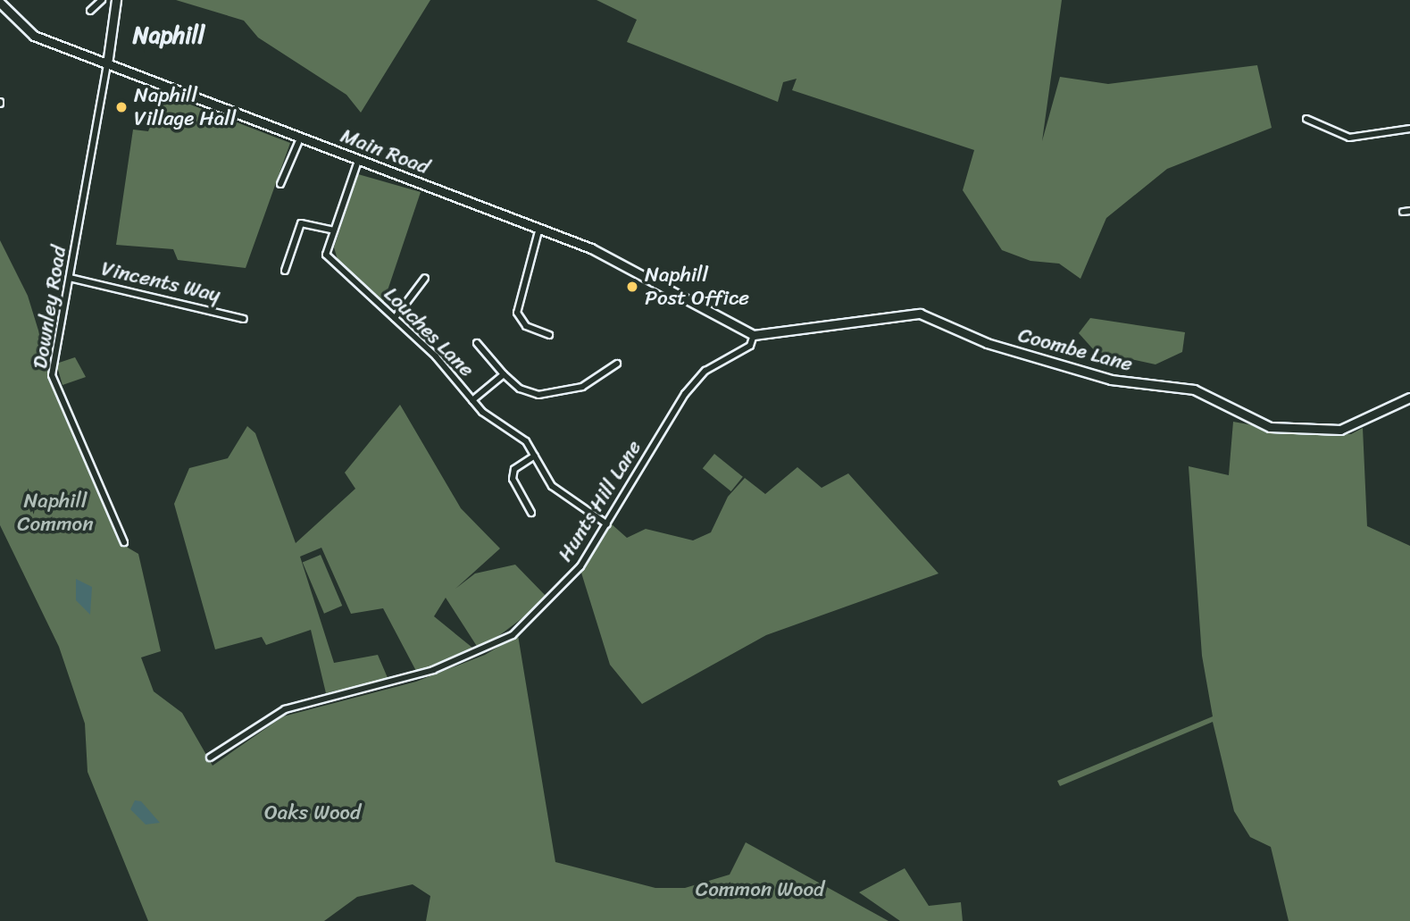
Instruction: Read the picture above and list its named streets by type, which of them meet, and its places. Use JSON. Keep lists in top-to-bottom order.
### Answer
{
  "streets": {
    "street": [
      "Main Road",
      "Vincents Way",
      "Downley Road",
      "Louches Lane",
      "Coombe Lane",
      "Hunts Hill Lane"
    ]
  },
  "crossings": [
    ["Main Road", "Downley Road"],
    ["Main Road", "Louches Lane"],
    ["Main Road", "Coombe Lane"],
    ["Main Road", "Hunts Hill Lane"],
    ["Vincents Way", "Downley Road"],
    ["Louches Lane", "Hunts Hill Lane"],
    ["Coombe Lane", "Hunts Hill Lane"]
  ],
  "districts": ["Naphill"],
  "parks": ["Naphill Common", "Oaks Wood", "Common Wood"],
  "places": ["Naphill Village Hall", "Naphill Post Office"]
}
